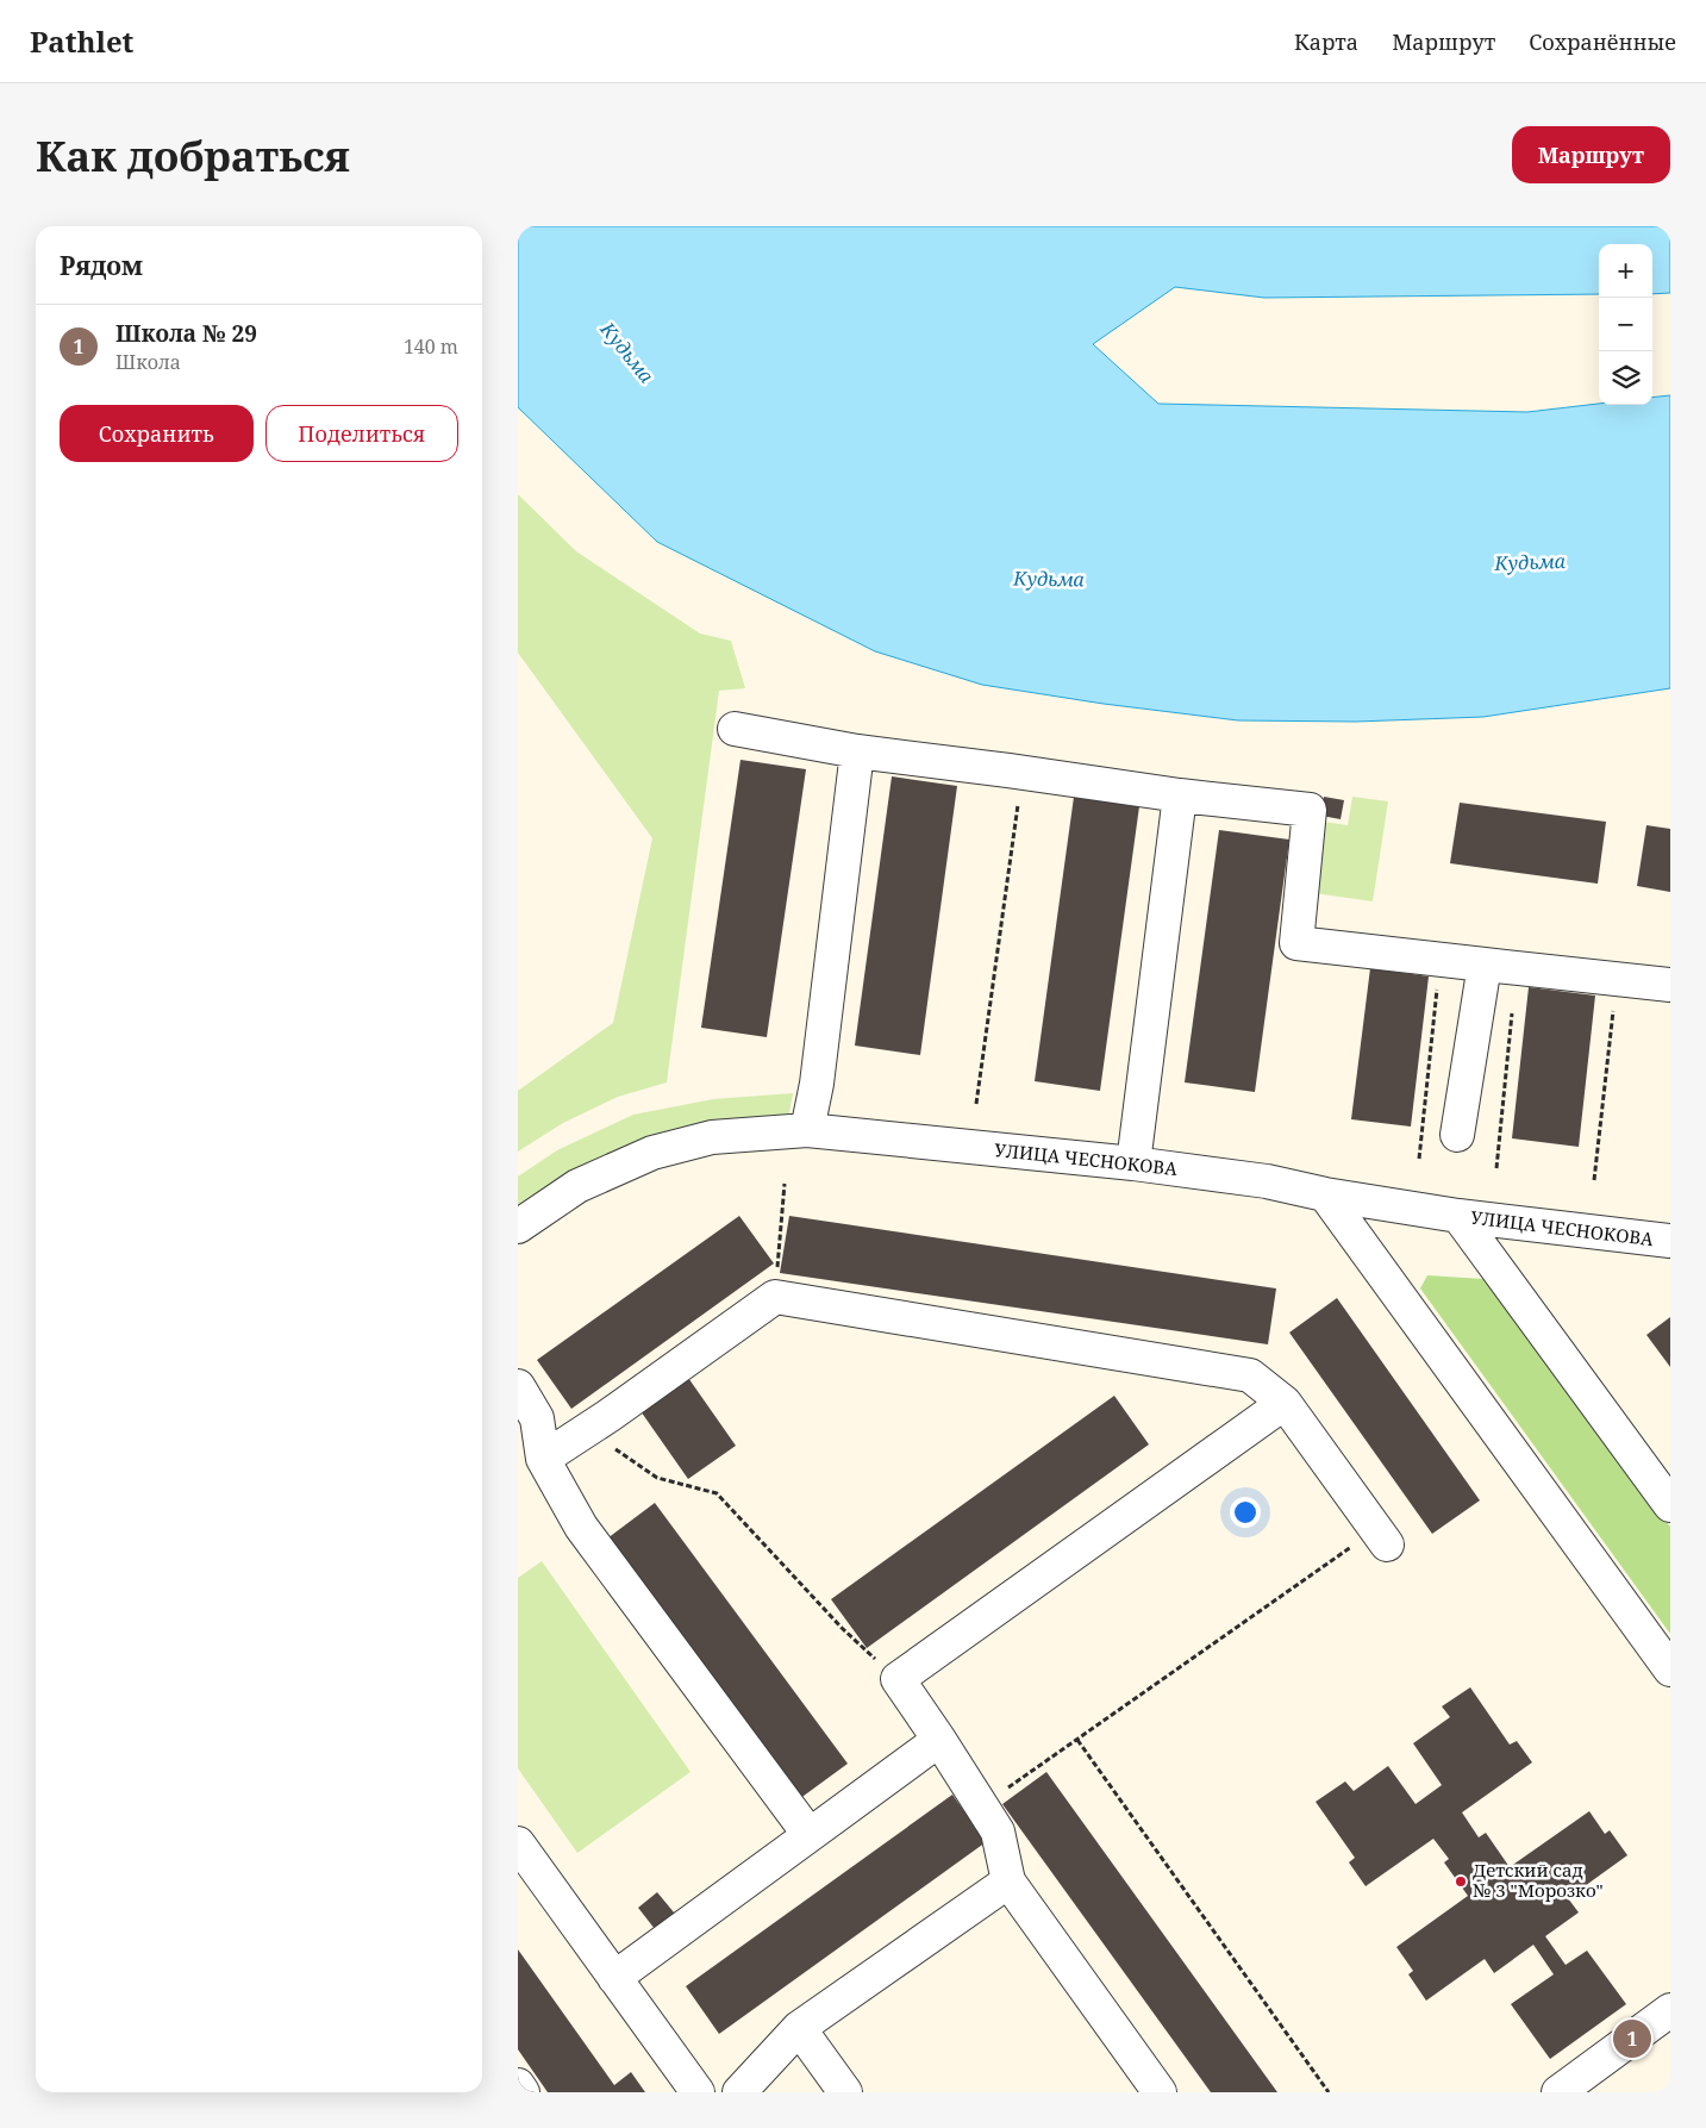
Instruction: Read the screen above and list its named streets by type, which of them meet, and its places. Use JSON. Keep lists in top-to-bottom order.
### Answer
{
  "streets": {
    "street": ["УЛИЦА ЧЕСНОКОВА"]
  },
  "water": ["Кудьма"],
  "places": ["Детский сад № 3 \"Морозко\""],
  "page": {
    "header": "Pathlet",
    "nav": ["Карта", "Маршрут", "Сохранённые"],
    "buttons": [
      "Маршрут",
      ["Сохранить", "Поделиться"]
    ],
    "title": "Как добраться",
    "heading": "Рядом",
    "map_buttons": ["+", "−"],
    "list": [
      {
        "mark": "1",
        "name": "Школа № 29",
        "note": "Школа",
        "value": "140 m"
      }
    ],
    "pins": "1"
  }
}
